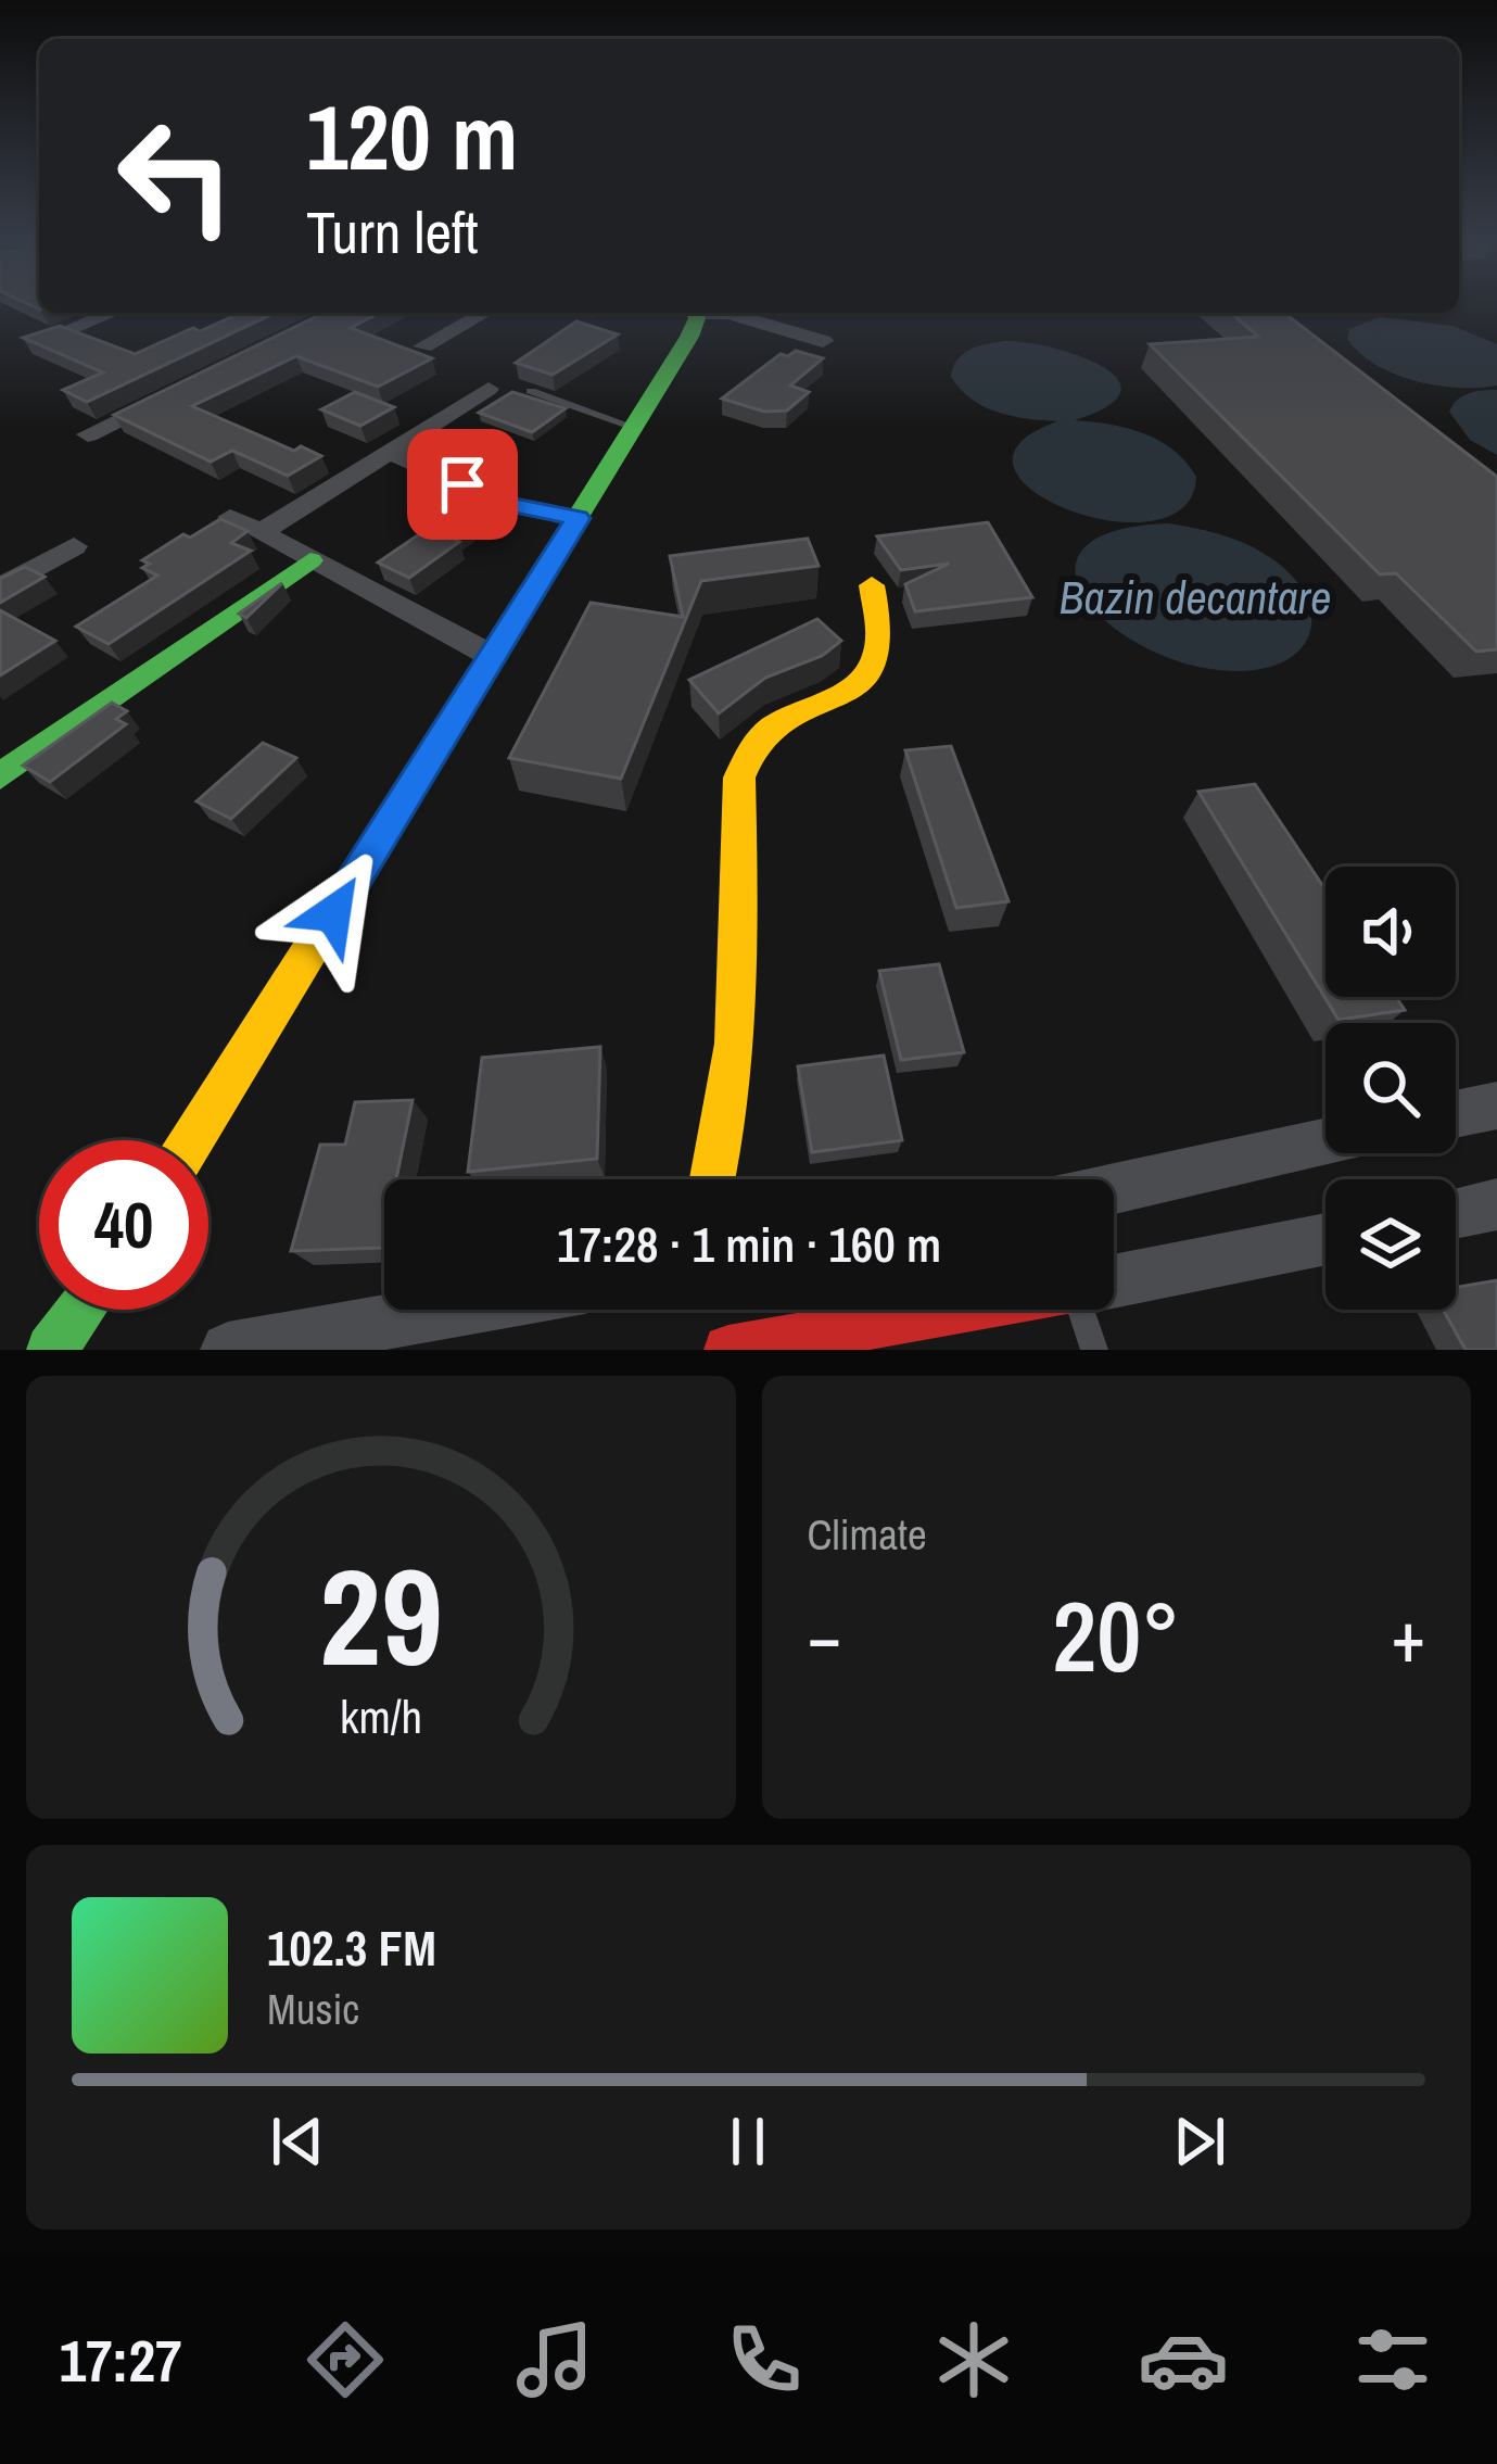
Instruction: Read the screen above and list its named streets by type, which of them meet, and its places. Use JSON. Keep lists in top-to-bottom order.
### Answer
{
  "water": ["Bazin decantare"],
  "page": {
    "turn": ["120 m", "Turn left"],
    "limit": "40",
    "trip": "17:28 · 1 min · 160 m",
    "tile": "Climate",
    "heat": ["−", "20°", "+"],
    "song": ["102.3 FM", "Music"],
    "tabs": "17:27",
    "gauge": ["29", "km/h"]
  }
}
